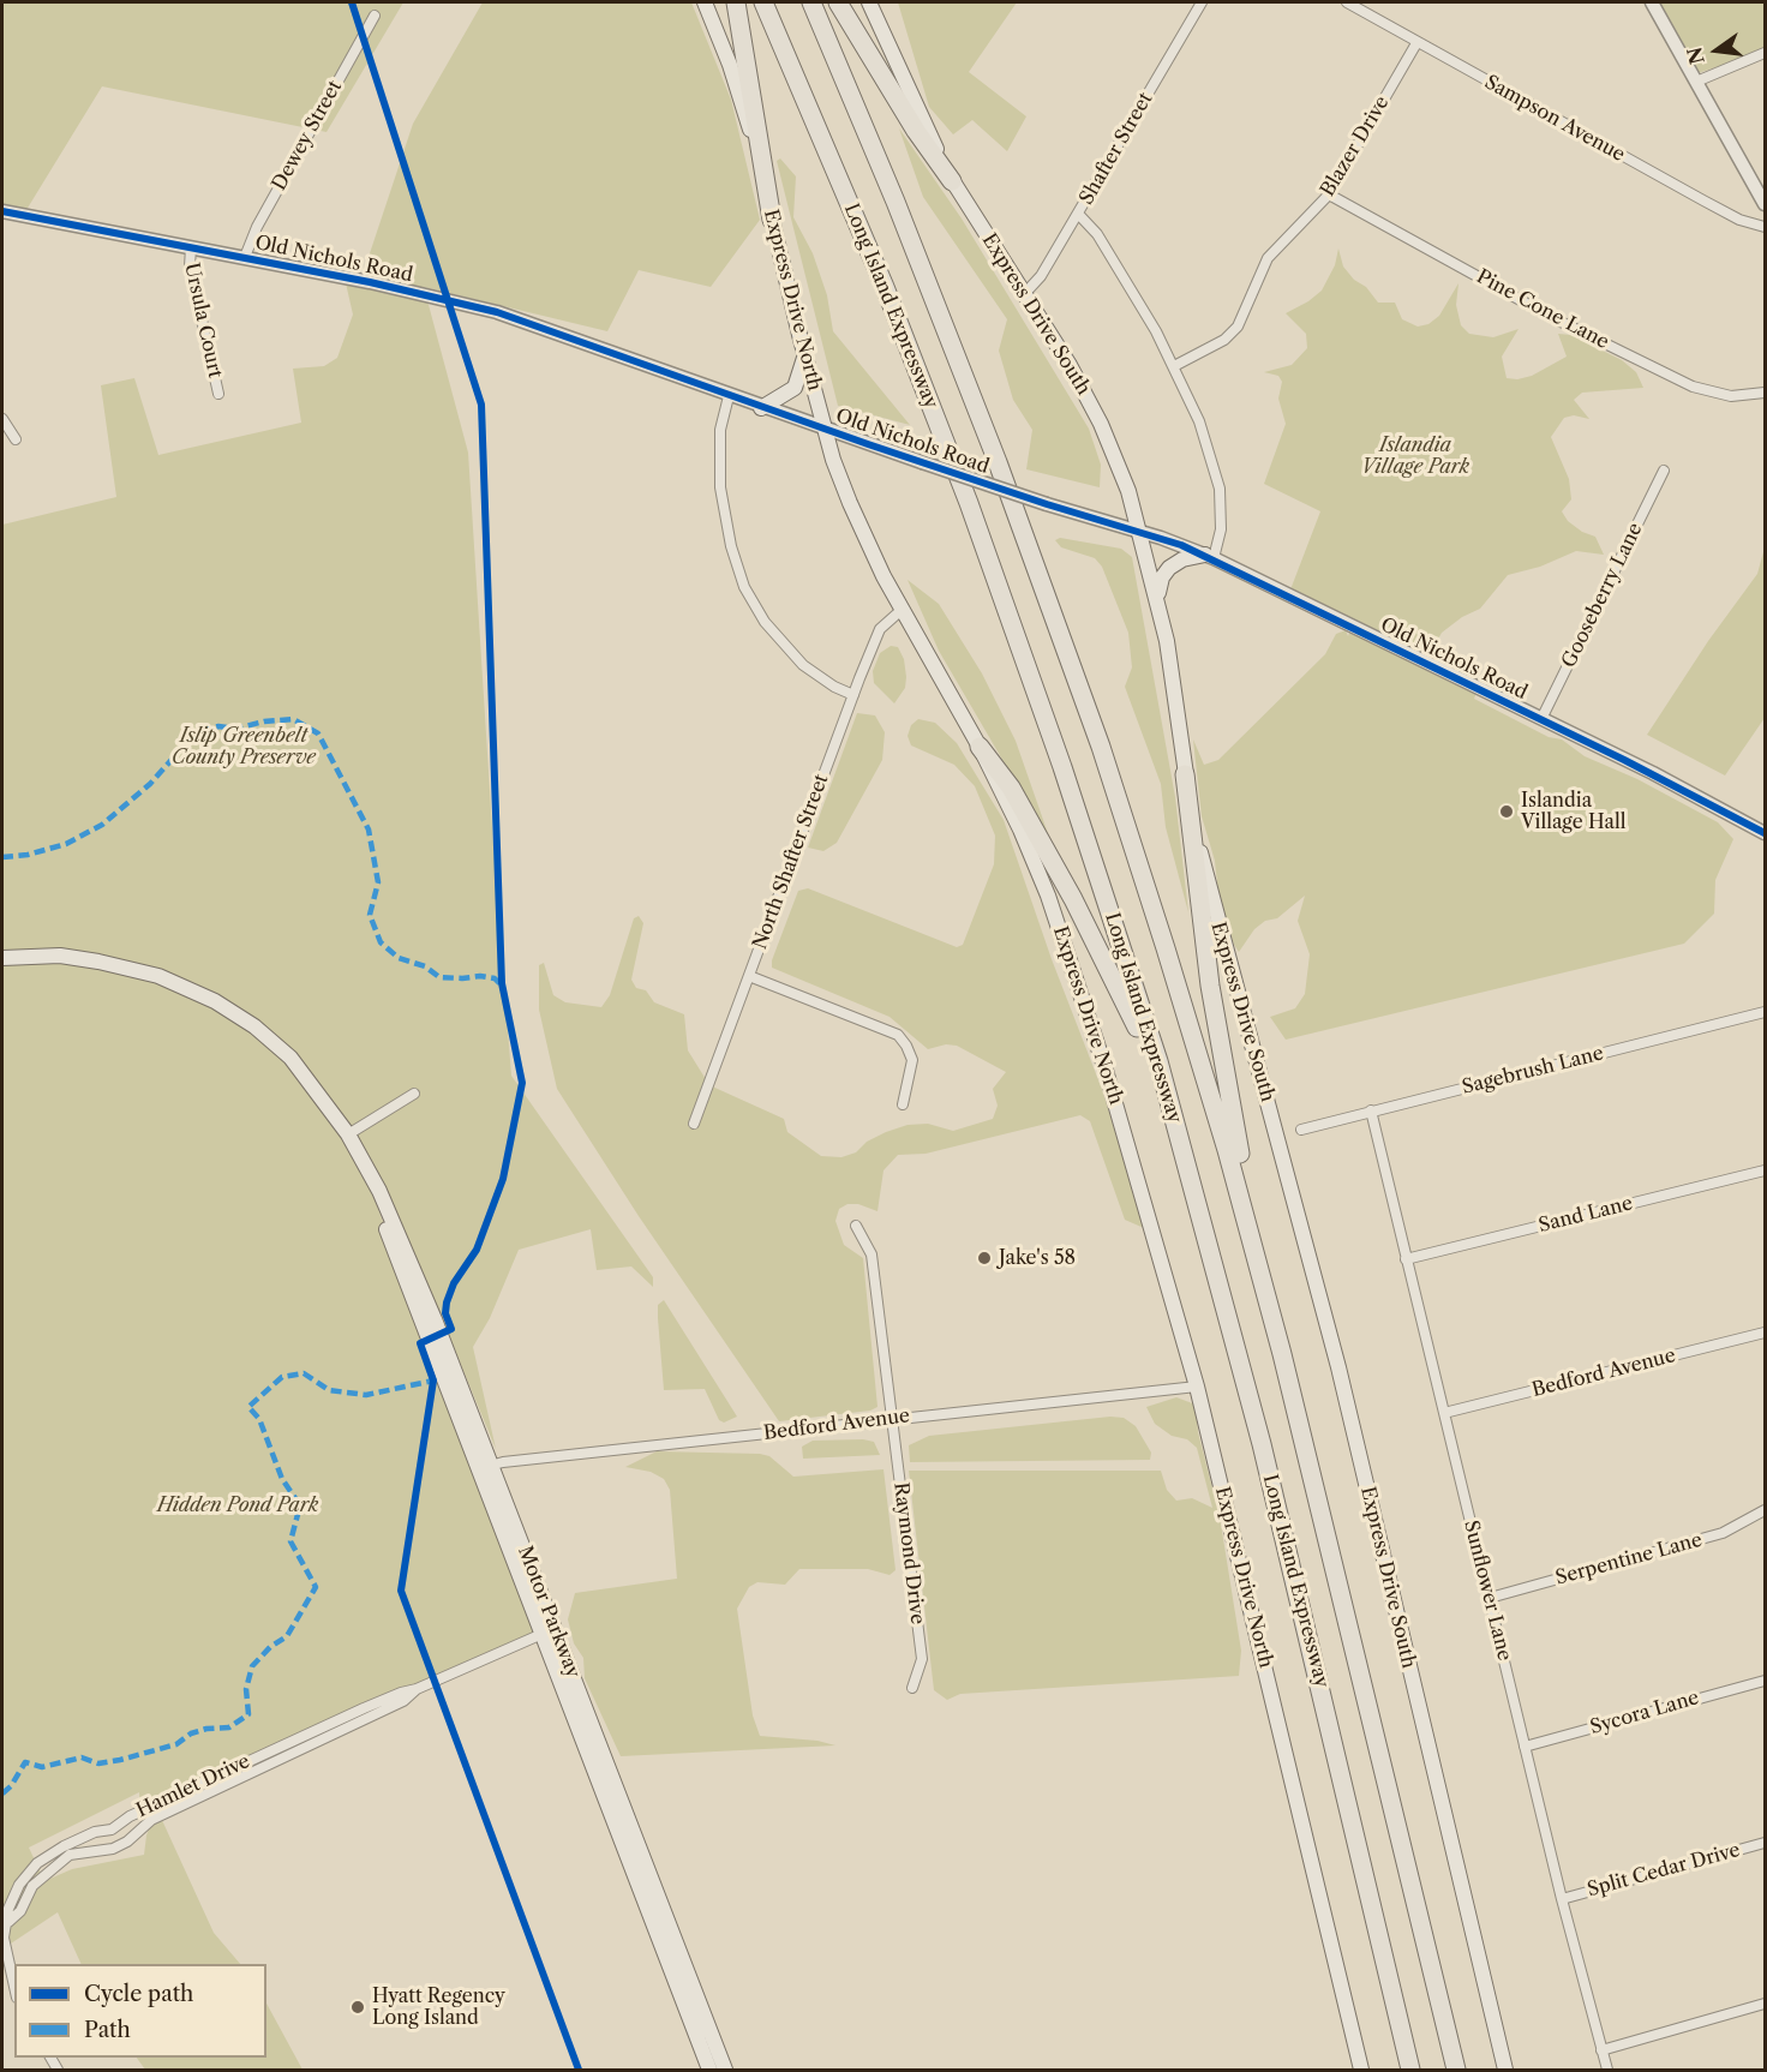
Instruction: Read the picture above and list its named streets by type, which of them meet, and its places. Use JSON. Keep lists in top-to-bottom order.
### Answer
{
  "streets": {
    "highway": ["Long Island Expressway"],
    "main road": ["Express Drive North", "Express Drive South", "Motor Parkway"],
    "street": [
      "Sampson Avenue",
      "Dewey Street",
      "Blazer Drive",
      "Shafter Street",
      "Old Nichols Road",
      "Pine Cone Lane",
      "Ursula Court",
      "Gooseberry Lane",
      "North Shafter Street",
      "Sagebrush Lane",
      "Sand Lane",
      "Bedford Avenue",
      "Raymond Drive",
      "Serpentine Lane",
      "Sunflower Lane",
      "Sycora Lane",
      "Hamlet Drive",
      "Split Cedar Drive"
    ]
  },
  "crossings": [
    ["Sampson Avenue", "Blazer Drive"],
    ["Dewey Street", "Old Nichols Road"],
    ["Blazer Drive", "Pine Cone Lane"],
    ["Shafter Street", "Express Drive South"],
    ["Old Nichols Road", "Express Drive North"],
    ["Old Nichols Road", "Express Drive South"],
    ["Old Nichols Road", "Ursula Court"],
    ["Old Nichols Road", "Gooseberry Lane"],
    ["Express Drive North", "North Shafter Street"],
    ["Express Drive North", "Bedford Avenue"],
    ["Sagebrush Lane", "Sunflower Lane"],
    ["Sand Lane", "Sunflower Lane"],
    ["Bedford Avenue", "Raymond Drive"],
    ["Bedford Avenue", "Sunflower Lane"],
    ["Bedford Avenue", "Motor Parkway"],
    ["Serpentine Lane", "Sunflower Lane"],
    ["Sunflower Lane", "Sycora Lane"],
    ["Sunflower Lane", "Split Cedar Drive"],
    ["Motor Parkway", "Hamlet Drive"]
  ],
  "parks": ["Islandia Village Park", "Islip Greenbelt County Preserve", "Hidden Pond Park"],
  "places": ["Islandia Village Hall", "Jake's 58", "Hyatt Regency Long Island"],
  "legend": ["Cycle path", "Path"],
  "north": "left"
}
